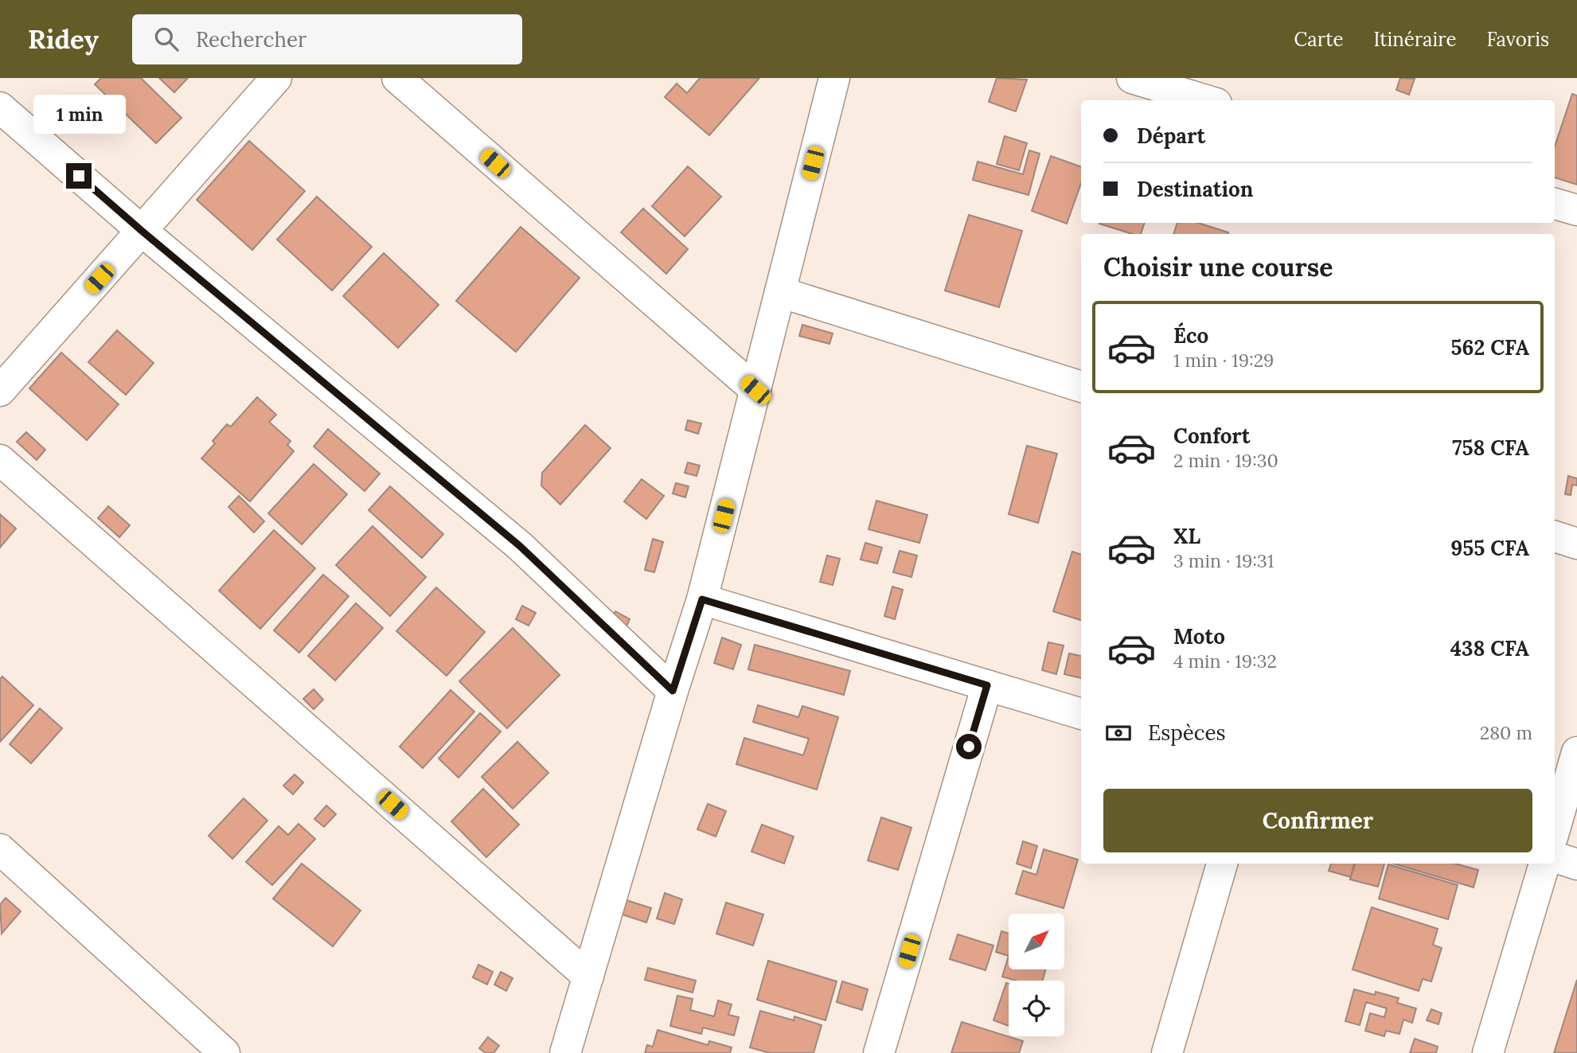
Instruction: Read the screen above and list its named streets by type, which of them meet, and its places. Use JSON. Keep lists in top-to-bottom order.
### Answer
{
  "north": "top right",
  "page": {
    "header": "Ridey",
    "search": "Rechercher",
    "nav": ["Carte", "Itinéraire", "Favoris"],
    "bubble": "1 min",
    "banner": ["Départ", "Destination"],
    "heading": "Choisir une course",
    "list": [
      {
        "name": "Éco",
        "note": "1 min · 19:29",
        "value": "562 CFA"
      },
      {
        "name": "Confort",
        "note": "2 min · 19:30",
        "value": "758 CFA"
      },
      {
        "name": "XL",
        "note": "3 min · 19:31",
        "value": "955 CFA"
      },
      {
        "name": "Moto",
        "note": "4 min · 19:32",
        "value": "438 CFA"
      }
    ],
    "pay": ["Espèces", "280 m"],
    "buttons": "Confirmer"
  }
}
